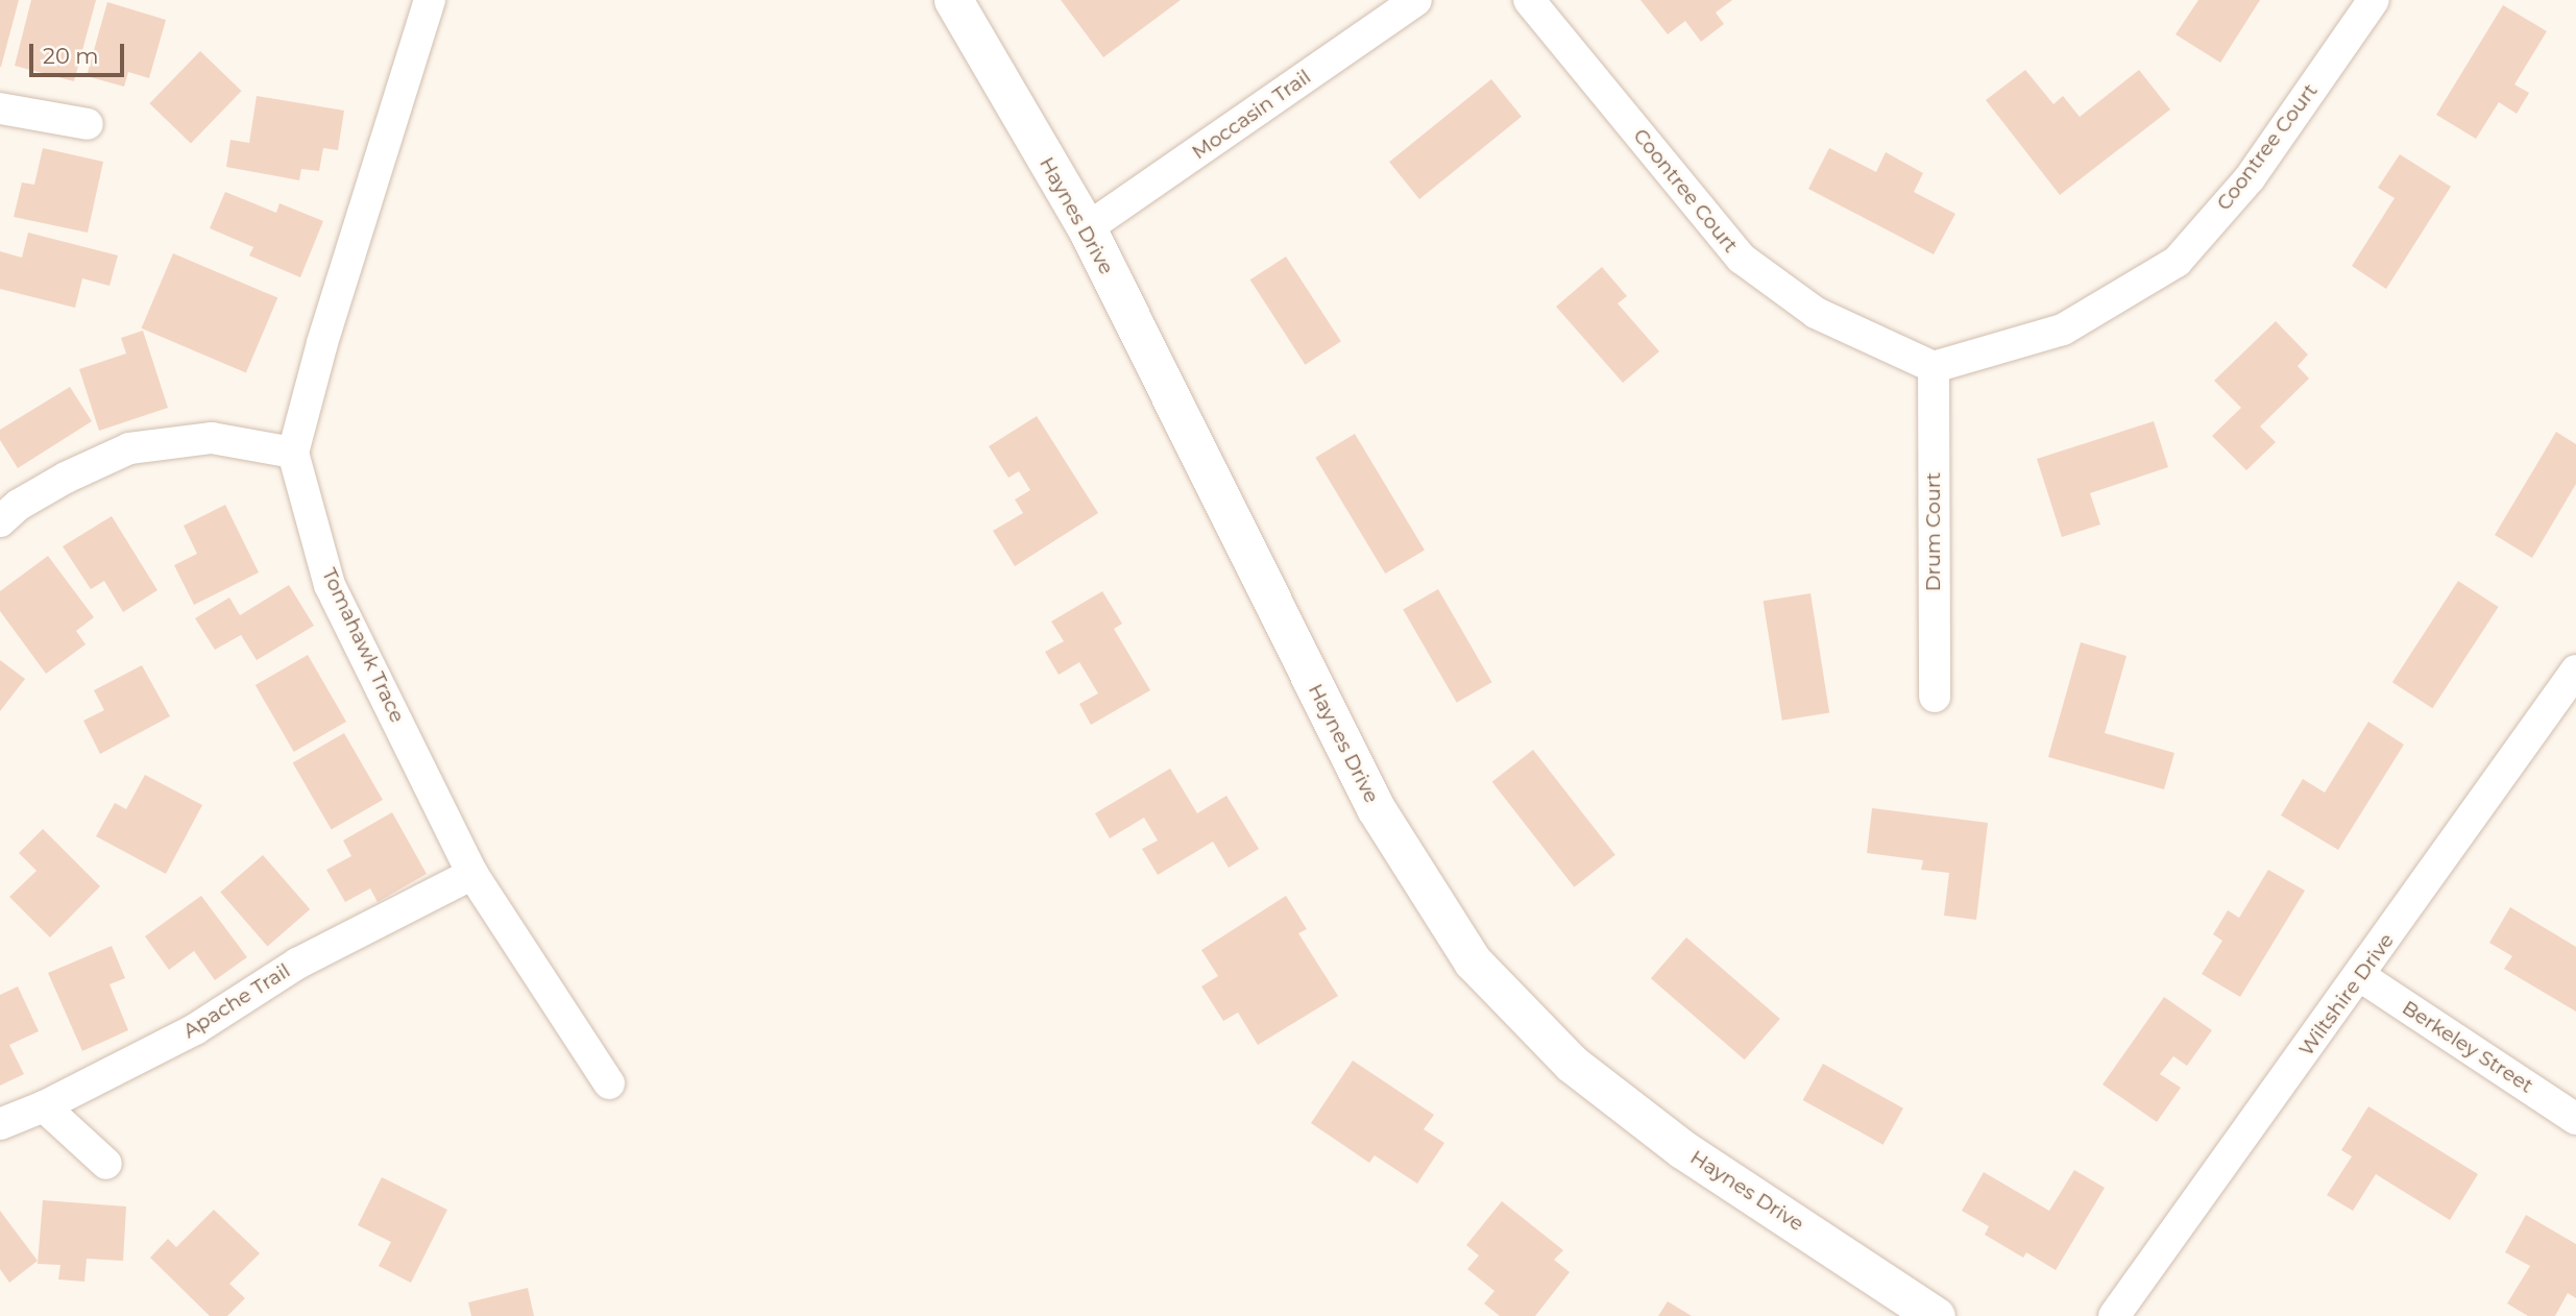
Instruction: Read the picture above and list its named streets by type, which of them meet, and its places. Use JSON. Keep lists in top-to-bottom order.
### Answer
{
  "streets": {
    "street": [
      "Moccasin Trail",
      "Coontree Court",
      "Haynes Drive",
      "Drum Court",
      "Tomahawk Trace",
      "Wiltshire Drive",
      "Apache Trail",
      "Berkeley Street"
    ]
  },
  "crossings": [
    ["Moccasin Trail", "Haynes Drive"],
    ["Coontree Court", "Drum Court"],
    ["Tomahawk Trace", "Apache Trail"],
    ["Wiltshire Drive", "Berkeley Street"]
  ],
  "scale_bar": "20 m"
}
